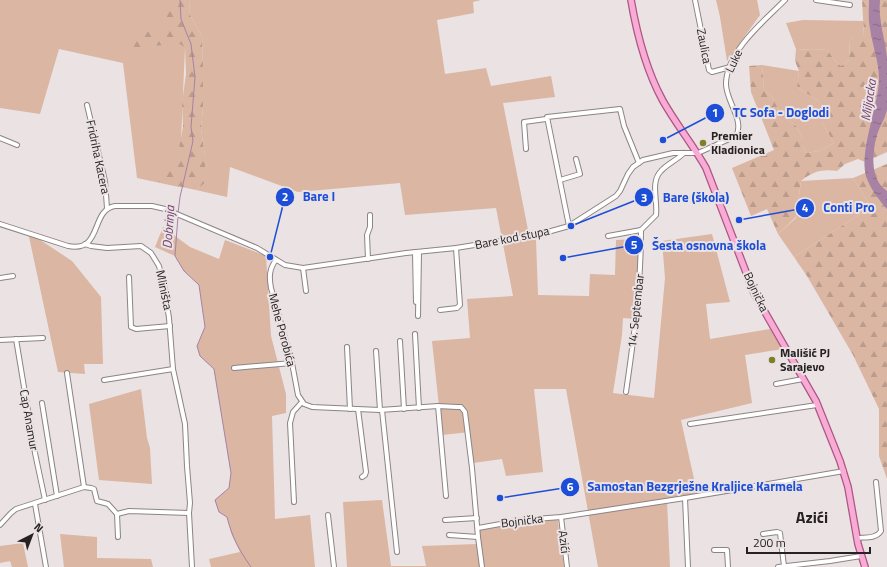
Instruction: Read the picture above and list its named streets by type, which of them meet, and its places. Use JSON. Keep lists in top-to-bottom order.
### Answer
{
  "streets": {
    "main road": ["Bojnička"],
    "street": [
      "Zaulica",
      "Luke",
      "Fridriha Kacera",
      "Bare kod stupa",
      "Mliništa",
      "14. Septembar",
      "Mehe Porobića",
      "Cap Anamur",
      "Azići"
    ]
  },
  "crossings": [
    ["Zaulica", "Luke"],
    ["Luke", "Bojnička"],
    ["Fridriha Kacera", "Bare kod stupa"],
    ["Fridriha Kacera", "Mliništa"],
    ["Bare kod stupa", "Mehe Porobića"],
    ["Bojnička", "Azići"]
  ],
  "districts": ["Azići"],
  "water": ["Miljacka", "Dobrinja"],
  "places": [
    "TC Sofa - Doglodi",
    "Premier Kladionica",
    "Conti Pro",
    "Bare (škola)",
    "Bare I",
    "Šesta osnovna škola",
    "Mališić PJ Sarajevo",
    "Samostan Bezgrješne Kraljice Karmela"
  ],
  "scale_bar": "200 m",
  "north": "top right"
}
